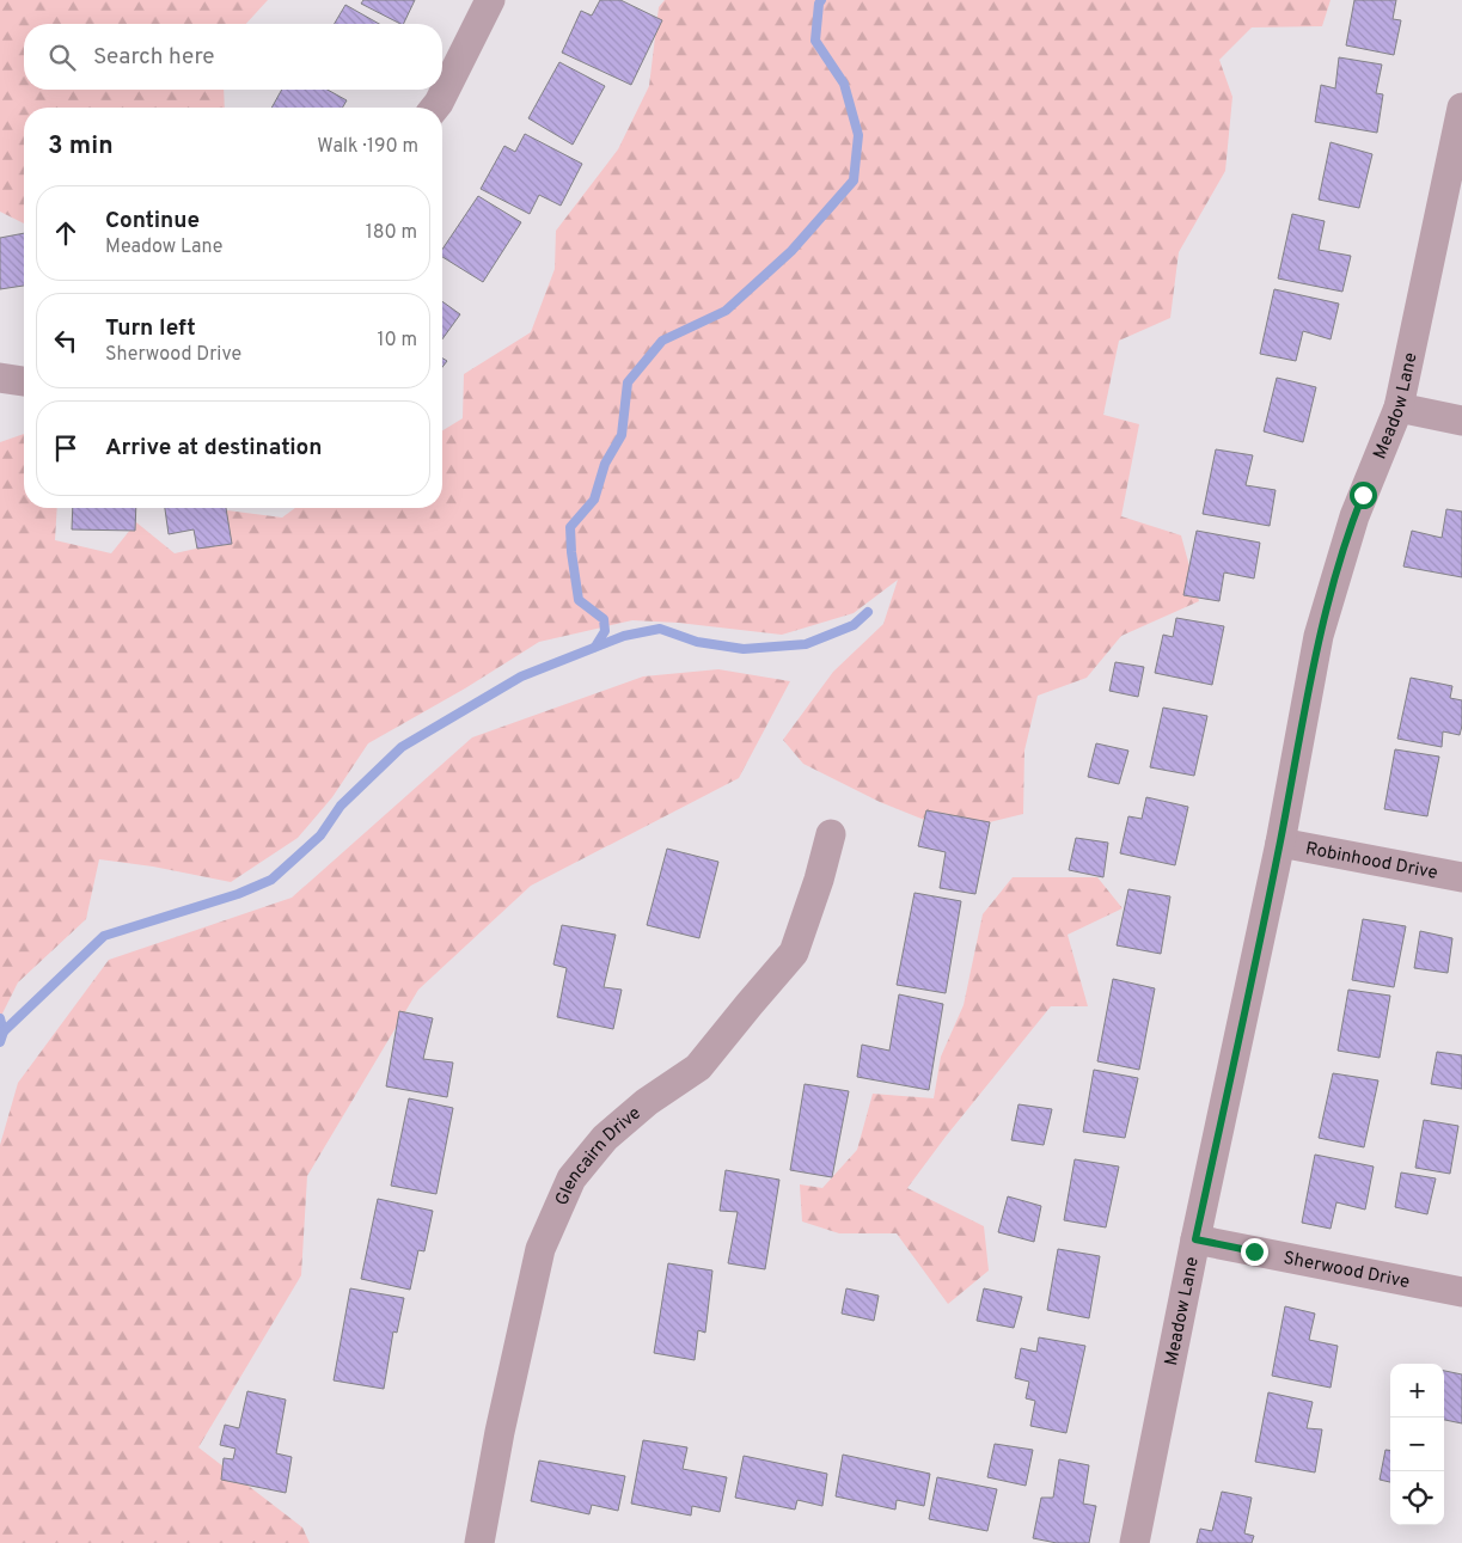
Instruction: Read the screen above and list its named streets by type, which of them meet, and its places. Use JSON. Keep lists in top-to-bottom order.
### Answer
{
  "streets": {
    "street": [
      "Meadow Lane",
      "Robinhood Drive",
      "Glencairn Drive",
      "Sherwood Drive"
    ]
  },
  "crossings": [
    ["Meadow Lane", "Robinhood Drive"],
    ["Meadow Lane", "Sherwood Drive"]
  ],
  "page": {
    "search": "Search here",
    "heading": ["3 min", "Walk · 190 m"],
    "list": [
      ["Continue", "Meadow Lane", "180 m"],
      ["Turn left", "Sherwood Drive", "10 m"],
      "Arrive at destination"
    ],
    "map_buttons": ["+", "−"]
  }
}
